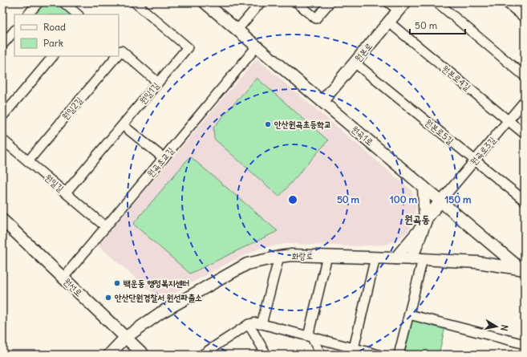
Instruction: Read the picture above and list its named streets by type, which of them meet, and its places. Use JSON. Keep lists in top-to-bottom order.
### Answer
{
  "streets": {
    "street": [
      "원본로",
      "원본로4길",
      "원일1길",
      "원일2길",
      "원본로5길",
      "원곡1로",
      "원곡로3길",
      "원곡초교길",
      "원일길",
      "화랑로",
      "원선로"
    ]
  },
  "crossings": [
    ["원본로", "원본로4길"],
    ["원본로", "원본로5길"],
    ["원본로", "원곡1로"],
    ["원본로4길", "원곡로3길"],
    ["원일1길", "원일길"],
    ["원일2길", "원일길"],
    ["원본로5길", "원곡로3길"],
    ["원곡1로", "원곡로3길"],
    ["원곡1로", "원곡초교길"],
    ["원곡1로", "화랑로"],
    ["원곡초교길", "원일길"],
    ["원곡초교길", "원선로"],
    ["화랑로", "원선로"]
  ],
  "districts": ["원곡동"],
  "places": ["안산원곡초등학교", "백운동 행정복지센터", "안산단원경찰서 원선파출소"],
  "legend": ["Road", "Park"],
  "scale_bar": "50 m",
  "north": "right",
  "rings": ["50 m", "100 m", "150 m"]
}
